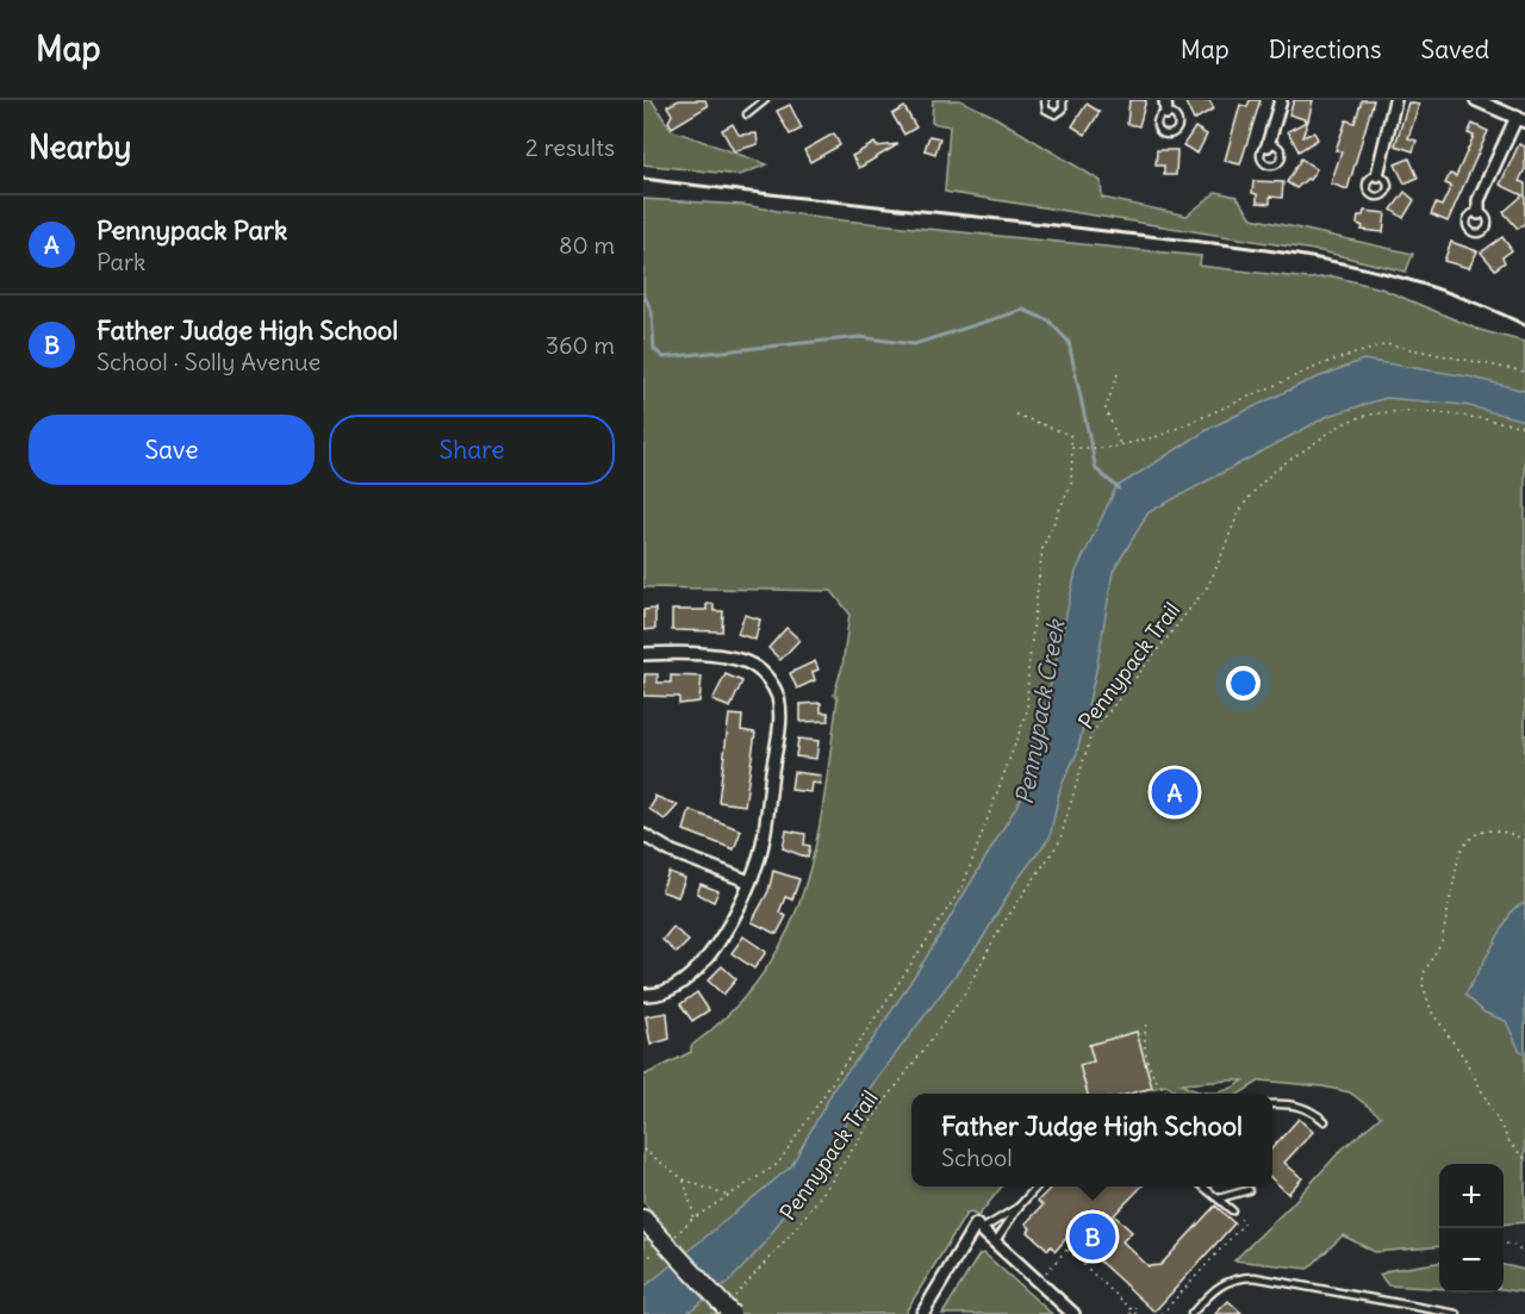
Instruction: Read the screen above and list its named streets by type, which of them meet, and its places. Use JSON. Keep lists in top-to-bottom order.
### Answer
{
  "streets": {
    "path": ["Pennypack Trail"]
  },
  "water": ["Pennypack Creek"],
  "page": {
    "header": "Map",
    "nav": ["Map", "Directions", "Saved"],
    "heading": ["Nearby", "2 results"],
    "list": [
      {
        "mark": "A",
        "name": "Pennypack Park",
        "note": "Park",
        "value": "80 m"
      },
      {
        "mark": "B",
        "name": "Father Judge High School",
        "note": "School · Solly Avenue",
        "value": "360 m"
      }
    ],
    "buttons": ["Save", "Share"],
    "pins": ["A", "B"],
    "popup": ["Father Judge High School", "School"],
    "map_buttons": ["+", "−"]
  }
}
